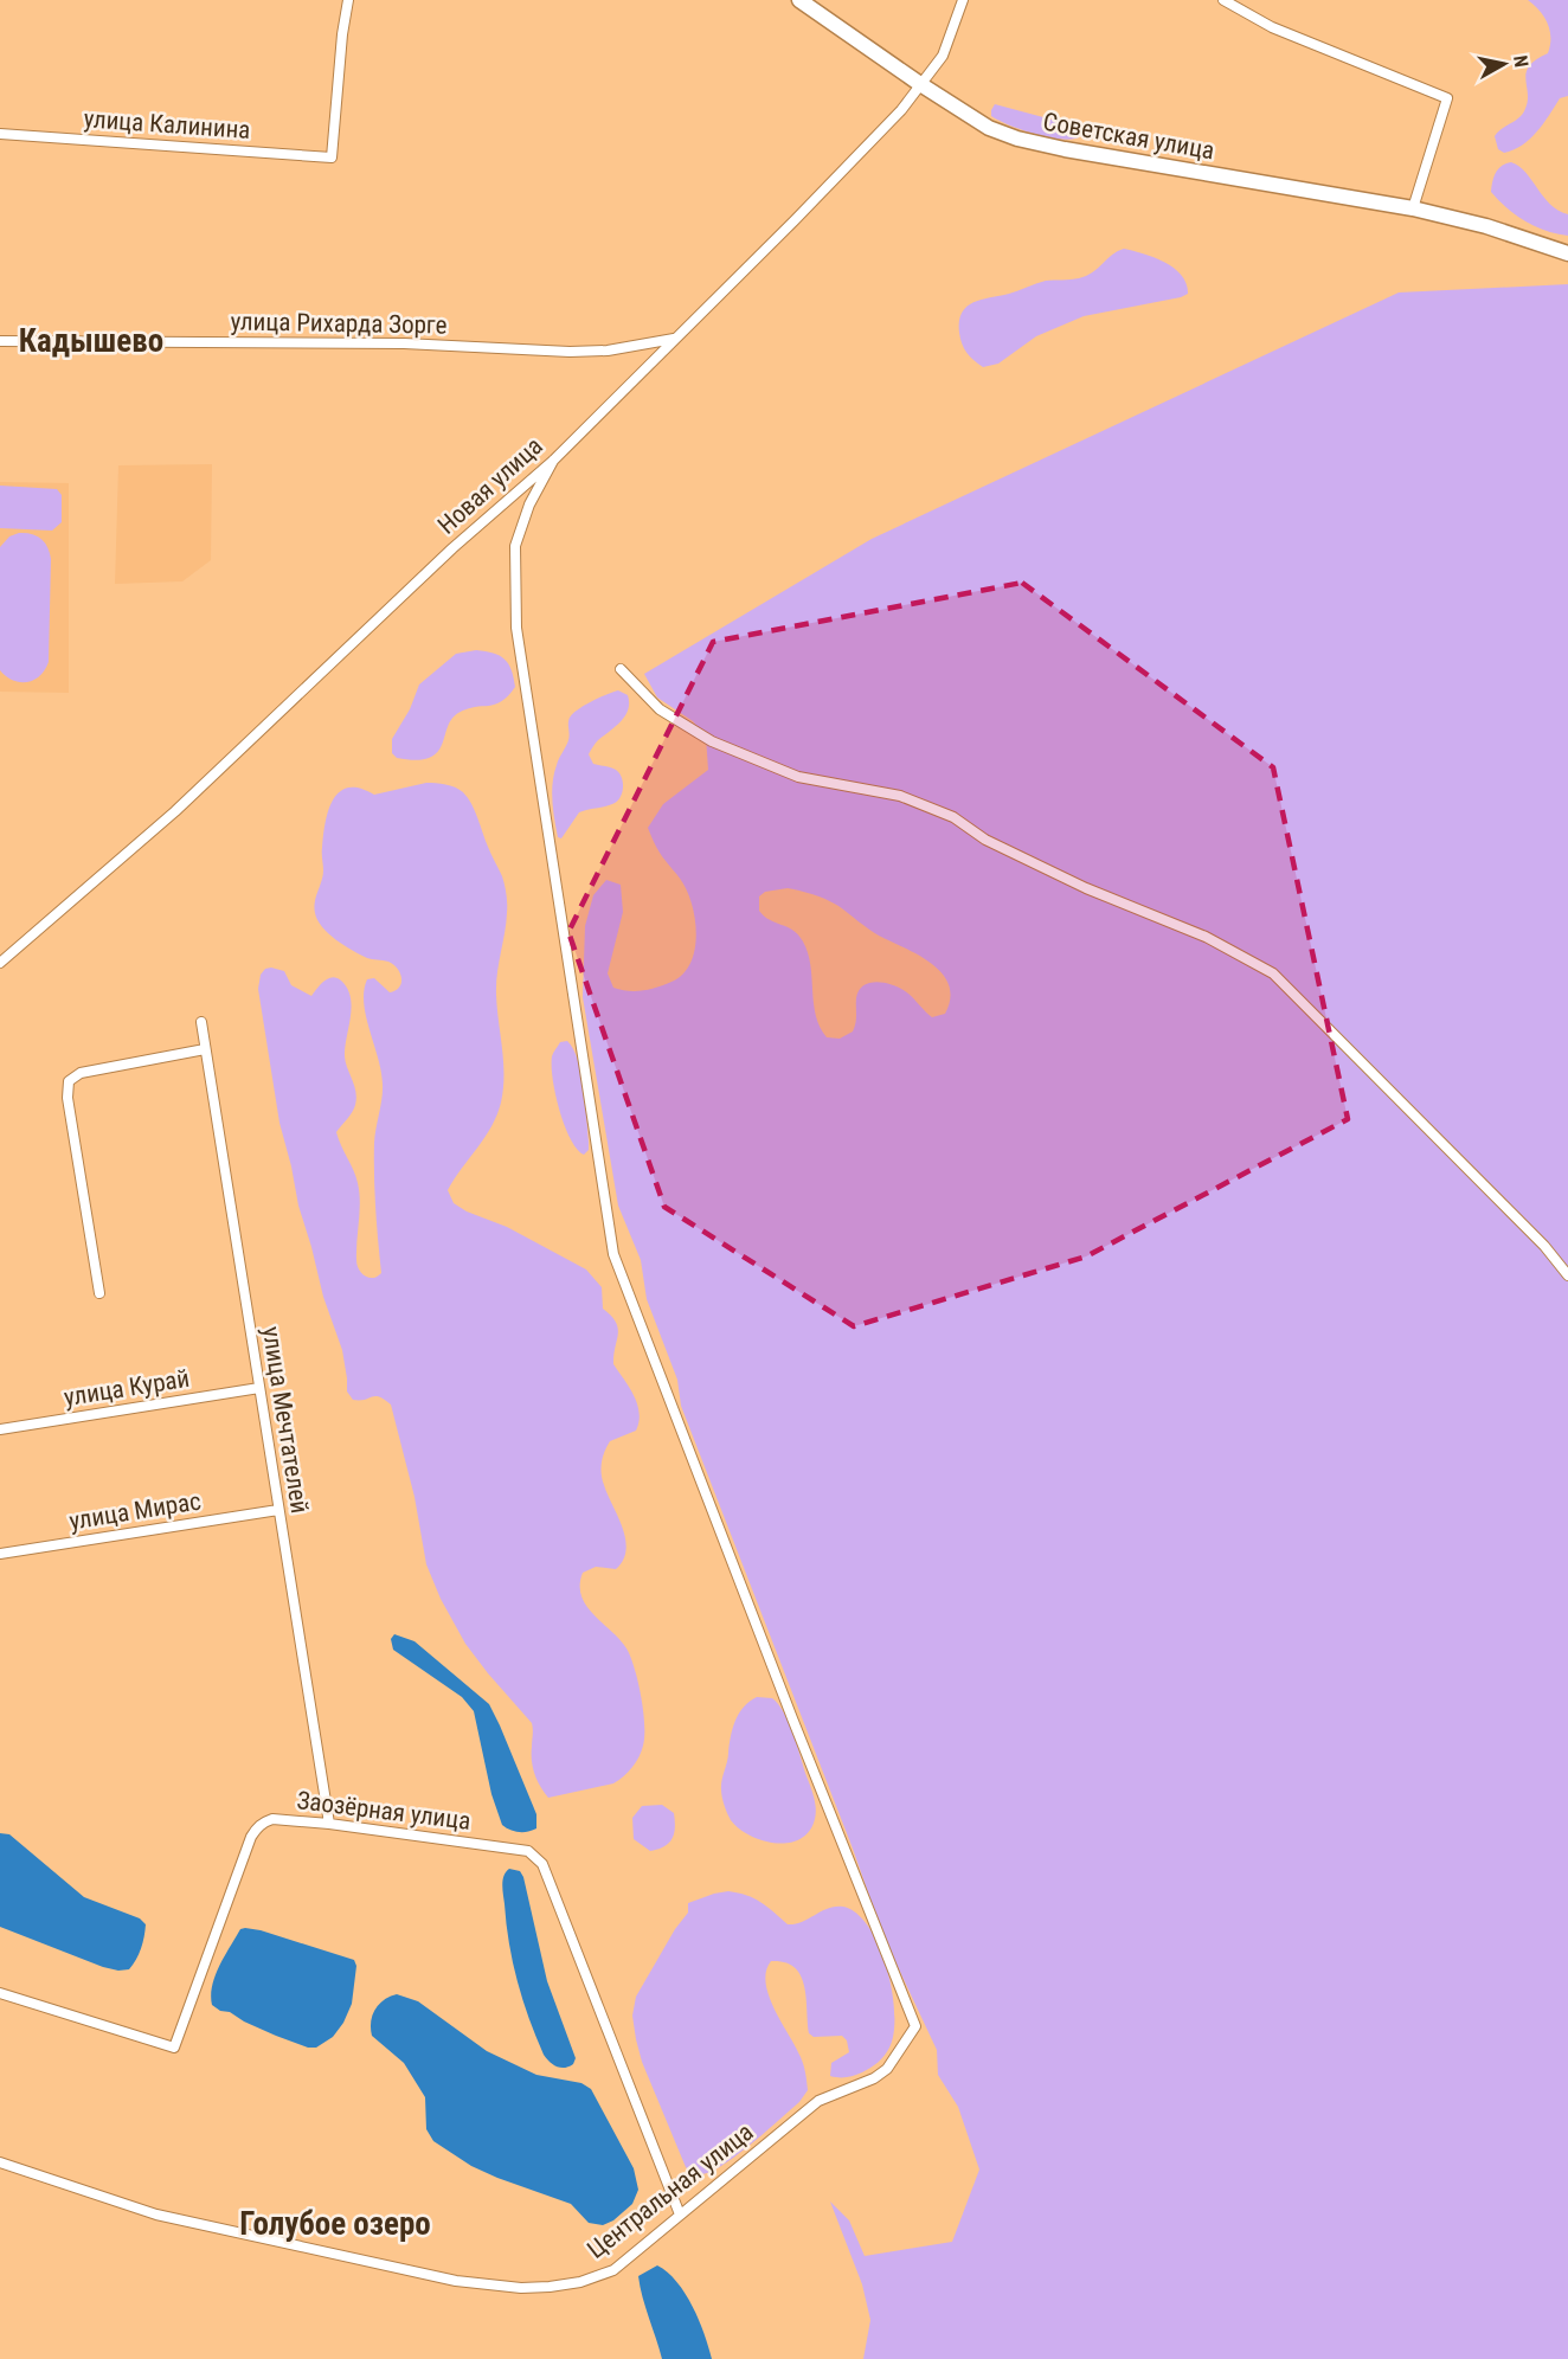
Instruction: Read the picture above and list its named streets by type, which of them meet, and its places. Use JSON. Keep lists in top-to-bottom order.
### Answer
{
  "streets": {
    "main road": ["Советская улица"],
    "street": [
      "улица Калинина",
      "улица Рихарда Зорге",
      "Новая улица",
      "улица Курай",
      "улица Мечтателей",
      "улица Мирас",
      "Заозёрная улица",
      "Центральная улица"
    ]
  },
  "crossings": [
    ["Советская улица", "Новая улица"],
    ["улица Рихарда Зорге", "Новая улица"],
    ["Новая улица", "Центральная улица"],
    ["улица Курай", "улица Мечтателей"],
    ["улица Мечтателей", "улица Мирас"],
    ["улица Мечтателей", "Заозёрная улица"],
    ["Заозёрная улица", "Центральная улица"]
  ],
  "districts": ["Кадышево", "Голубое озеро"],
  "north": "right"
}
